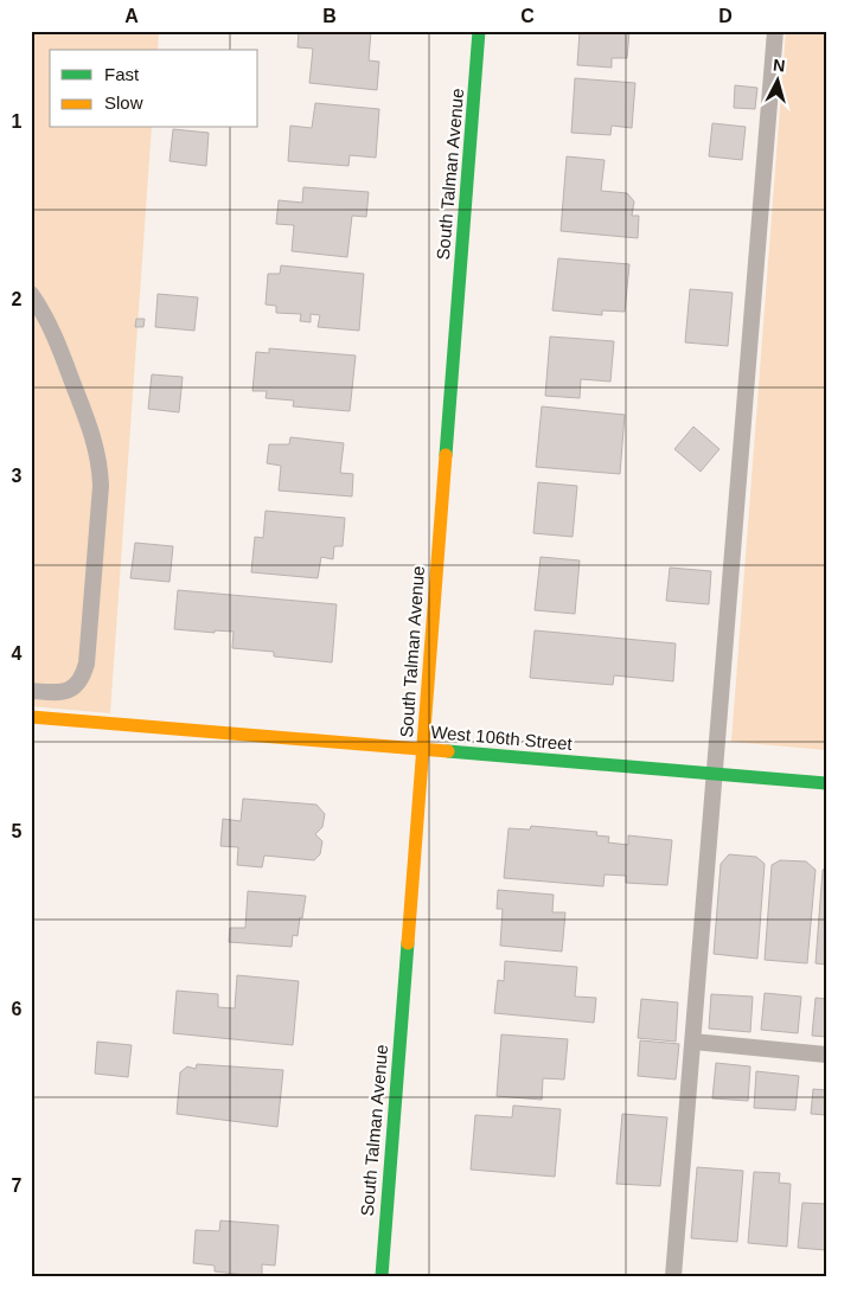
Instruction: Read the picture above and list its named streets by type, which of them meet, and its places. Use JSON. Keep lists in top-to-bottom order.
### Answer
{
  "streets": {
    "street": ["South Talman Avenue", "West 106th Street"]
  },
  "crossings": [
    ["South Talman Avenue", "West 106th Street"]
  ],
  "legend": ["Fast", "Slow"],
  "north": "top",
  "grid": {
    "columns": [
      "A",
      "B",
      "C",
      "D"
    ],
    "rows": [
      "1",
      "2",
      "3",
      "4",
      "5",
      "6",
      "7"
    ]
  }
}
